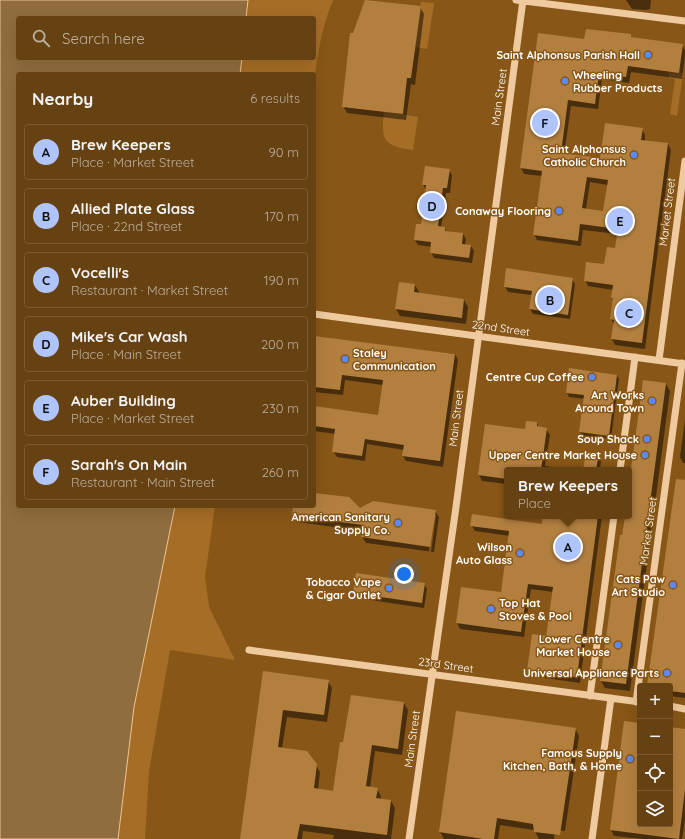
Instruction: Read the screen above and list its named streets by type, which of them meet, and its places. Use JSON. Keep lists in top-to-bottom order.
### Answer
{
  "streets": {
    "street": [
      "Main Street",
      "Market Street",
      "22nd Street",
      "23rd Street"
    ]
  },
  "crossings": [
    ["Main Street", "22nd Street"],
    ["Main Street", "23rd Street"],
    ["Market Street", "22nd Street"]
  ],
  "places": [
    "Saint Alphonsus Parish Hall",
    "Wheeling Rubber Products",
    "Saint Alphonsus Catholic Church",
    "Conaway Flooring",
    "Staley Communication",
    "Centre Cup Coffee",
    "Art Works Around Town",
    "Soup Shack",
    "Upper Centre Market House",
    "American Sanitary Supply Co.",
    "Wilson Auto Glass",
    "Cats Paw Art Studio",
    "Tobacco Vape & Cigar Outlet",
    "Top Hat Stoves & Pool",
    "Lower Centre Market House",
    "Universal Appliance Parts",
    "Famous Supply Kitchen, Bath, & Home"
  ],
  "page": {
    "search": "Search here",
    "heading": ["Nearby", "6 results"],
    "pins": [
      "F",
      "D",
      "E",
      "B",
      "C",
      "A"
    ],
    "list": [
      {
        "mark": "A",
        "name": "Brew Keepers",
        "note": "Place · Market Street",
        "value": "90 m"
      },
      {
        "mark": "B",
        "name": "Allied Plate Glass",
        "note": "Place · 22nd Street",
        "value": "170 m"
      },
      {
        "mark": "C",
        "name": "Vocelli's",
        "note": "Restaurant · Market Street",
        "value": "190 m"
      },
      {
        "mark": "D",
        "name": "Mike's Car Wash",
        "note": "Place · Main Street",
        "value": "200 m"
      },
      {
        "mark": "E",
        "name": "Auber Building",
        "note": "Place · Market Street",
        "value": "230 m"
      },
      {
        "mark": "F",
        "name": "Sarah's On Main",
        "note": "Restaurant · Main Street",
        "value": "260 m"
      }
    ],
    "popup": ["Brew Keepers", "Place"],
    "map_buttons": ["+", "−"]
  }
}
